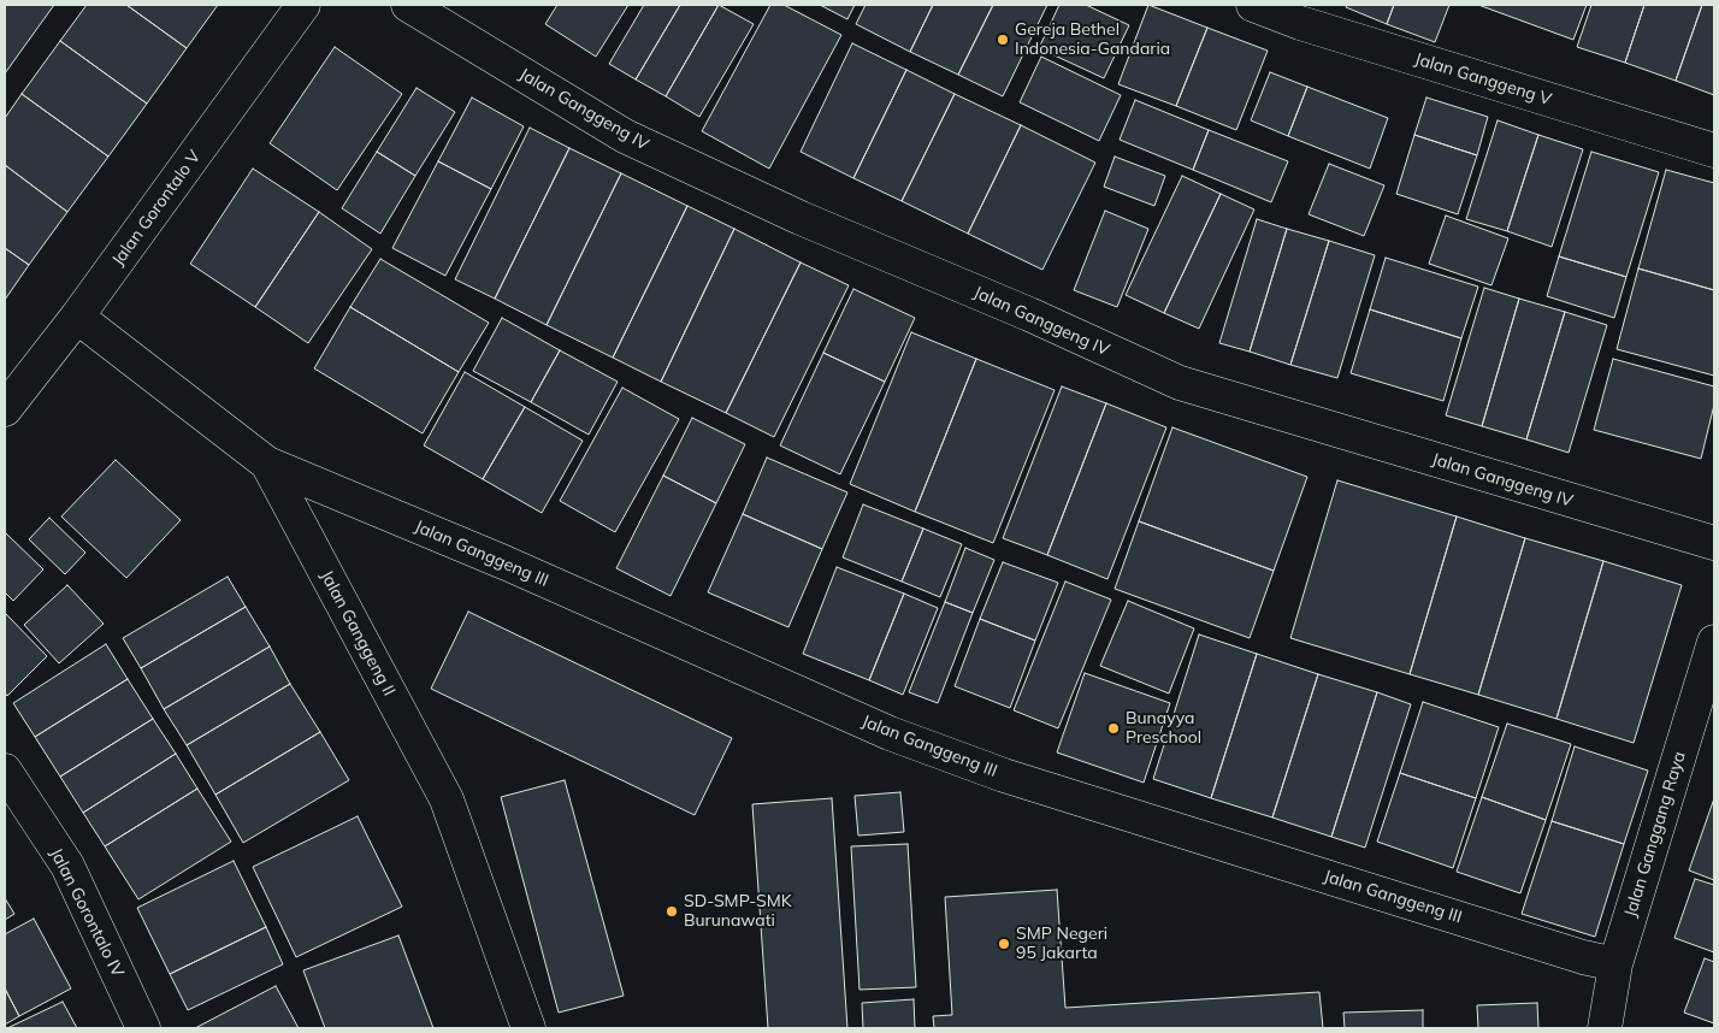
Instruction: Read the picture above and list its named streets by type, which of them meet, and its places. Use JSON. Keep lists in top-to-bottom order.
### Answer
{
  "streets": {
    "street": [
      "Jalan Ganggeng V",
      "Jalan Ganggeng IV",
      "Jalan Gorontalo V",
      "Jalan Ganggeng III",
      "Jalan Ganggeng II",
      "Jalan Ganggang Raya",
      "Jalan Gorontalo IV"
    ]
  },
  "crossings": [
    ["Jalan Gorontalo V", "Jalan Ganggeng II"],
    ["Jalan Ganggeng III", "Jalan Ganggeng II"],
    ["Jalan Ganggeng III", "Jalan Ganggang Raya"]
  ],
  "places": [
    "Gereja Bethel Indonesia-Gandaria",
    "Bunayya Preschool",
    "SD-SMP-SMK Burunawati",
    "SMP Negeri 95 Jakarta"
  ]
}
